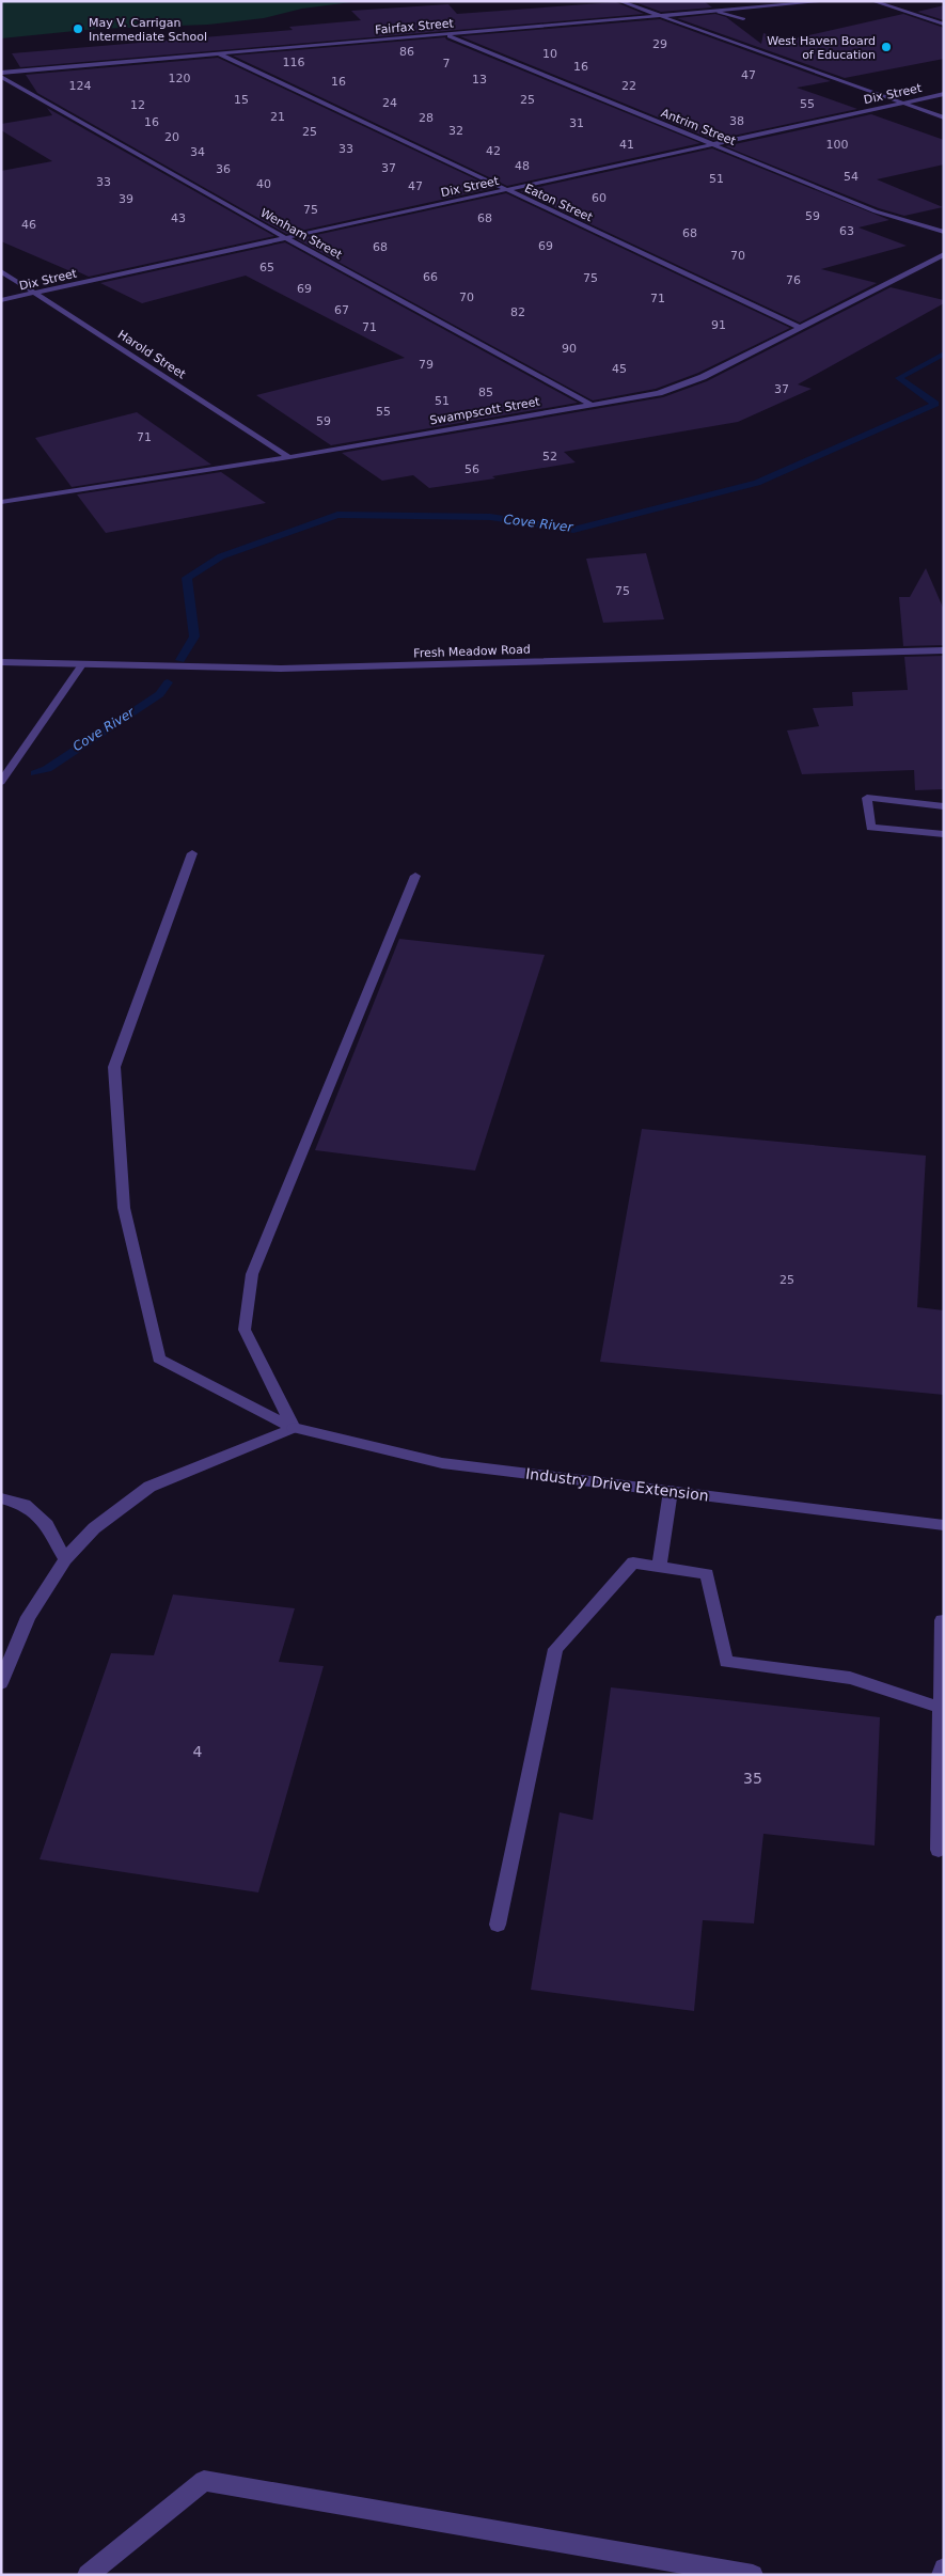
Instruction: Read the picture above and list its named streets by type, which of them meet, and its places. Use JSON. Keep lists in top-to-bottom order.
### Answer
{
  "streets": {
    "street": [
      "Fairfax Street",
      "Dix Street",
      "Antrim Street",
      "Eaton Street",
      "Wenham Street",
      "Harold Street",
      "Swampscott Street",
      "Fresh Meadow Road",
      "Industry Drive Extension"
    ]
  },
  "crossings": [
    ["Fairfax Street", "Antrim Street"],
    ["Fairfax Street", "Eaton Street"],
    ["Dix Street", "Antrim Street"],
    ["Dix Street", "Eaton Street"],
    ["Dix Street", "Wenham Street"],
    ["Dix Street", "Harold Street"],
    ["Eaton Street", "Swampscott Street"],
    ["Wenham Street", "Swampscott Street"],
    ["Harold Street", "Swampscott Street"]
  ],
  "water": ["Cove River"],
  "places": ["May V. Carrigan Intermediate School", "West Haven Board of Education"],
  "house_numbers": [
    "29",
    "86",
    "10",
    "116",
    "7",
    "16",
    "47",
    "120",
    "13",
    "16",
    "124",
    "22",
    "15",
    "25",
    "24",
    "55",
    "12",
    "21",
    "28",
    "38",
    "16",
    "31",
    "32",
    "25",
    "20",
    "41",
    "100",
    "33",
    "42",
    "34",
    "48",
    "37",
    "36",
    "54",
    "51",
    "33",
    "40",
    "47",
    "60",
    "39",
    "75",
    "59",
    "43",
    "68",
    "46",
    "63",
    "68",
    "69",
    "68",
    "70",
    "65",
    "66",
    "75",
    "76",
    "69",
    "70",
    "71",
    "67",
    "82",
    "91",
    "71",
    "90",
    "79",
    "45",
    "37",
    "85",
    "51",
    "55",
    "59",
    "71",
    "52",
    "56",
    "75",
    "25",
    "4",
    "35"
  ]
}
